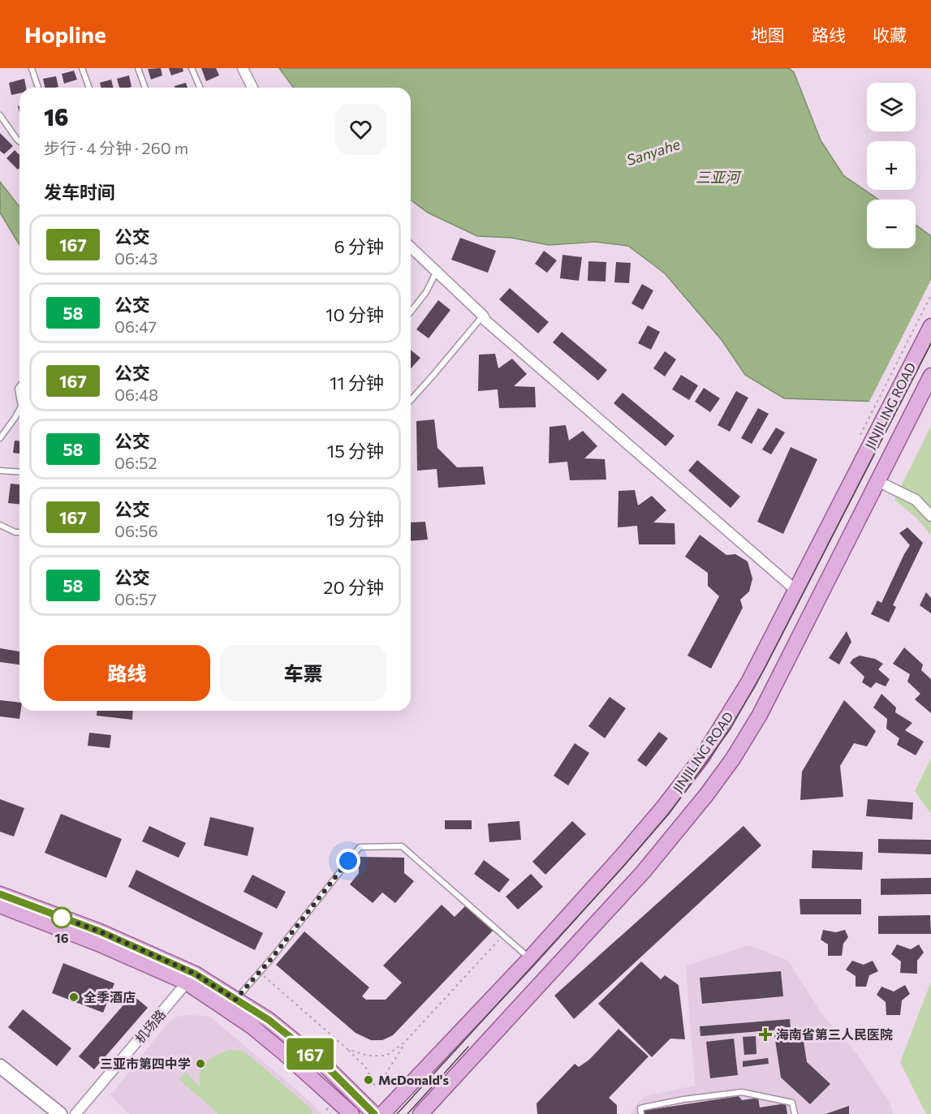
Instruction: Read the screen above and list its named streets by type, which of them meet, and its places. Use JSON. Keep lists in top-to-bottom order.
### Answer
{
  "streets": {
    "main road": ["JINJILING ROAD"],
    "street": ["机场路"]
  },
  "water": ["Sanyahe", "三亚河"],
  "places": {
    "other": [
      "16",
      "全季酒店",
      "三亚市第四中学",
      "McDonald's"
    ],
    "health": ["海南省第三人民医院"]
  },
  "lines": ["bus line 167"],
  "page": {
    "header": "Hopline",
    "nav": ["地图", "路线", "收藏"],
    "on_map": "167",
    "map_buttons": ["+", "−"],
    "heading": [
      ["16", "步行 · 4 分钟 · 260 m"],
      "发车时间"
    ],
    "list": [
      {
        "mark": "167",
        "name": "公交",
        "note": "06:43",
        "value": "6 分钟"
      },
      {
        "mark": "58",
        "name": "公交",
        "note": "06:47",
        "value": "10 分钟"
      },
      {
        "mark": "167",
        "name": "公交",
        "note": "06:48",
        "value": "11 分钟"
      },
      {
        "mark": "58",
        "name": "公交",
        "note": "06:52",
        "value": "15 分钟"
      },
      {
        "mark": "167",
        "name": "公交",
        "note": "06:56",
        "value": "19 分钟"
      },
      {
        "mark": "58",
        "name": "公交",
        "note": "06:57",
        "value": "20 分钟"
      }
    ],
    "buttons": ["路线", "车票"]
  }
}
